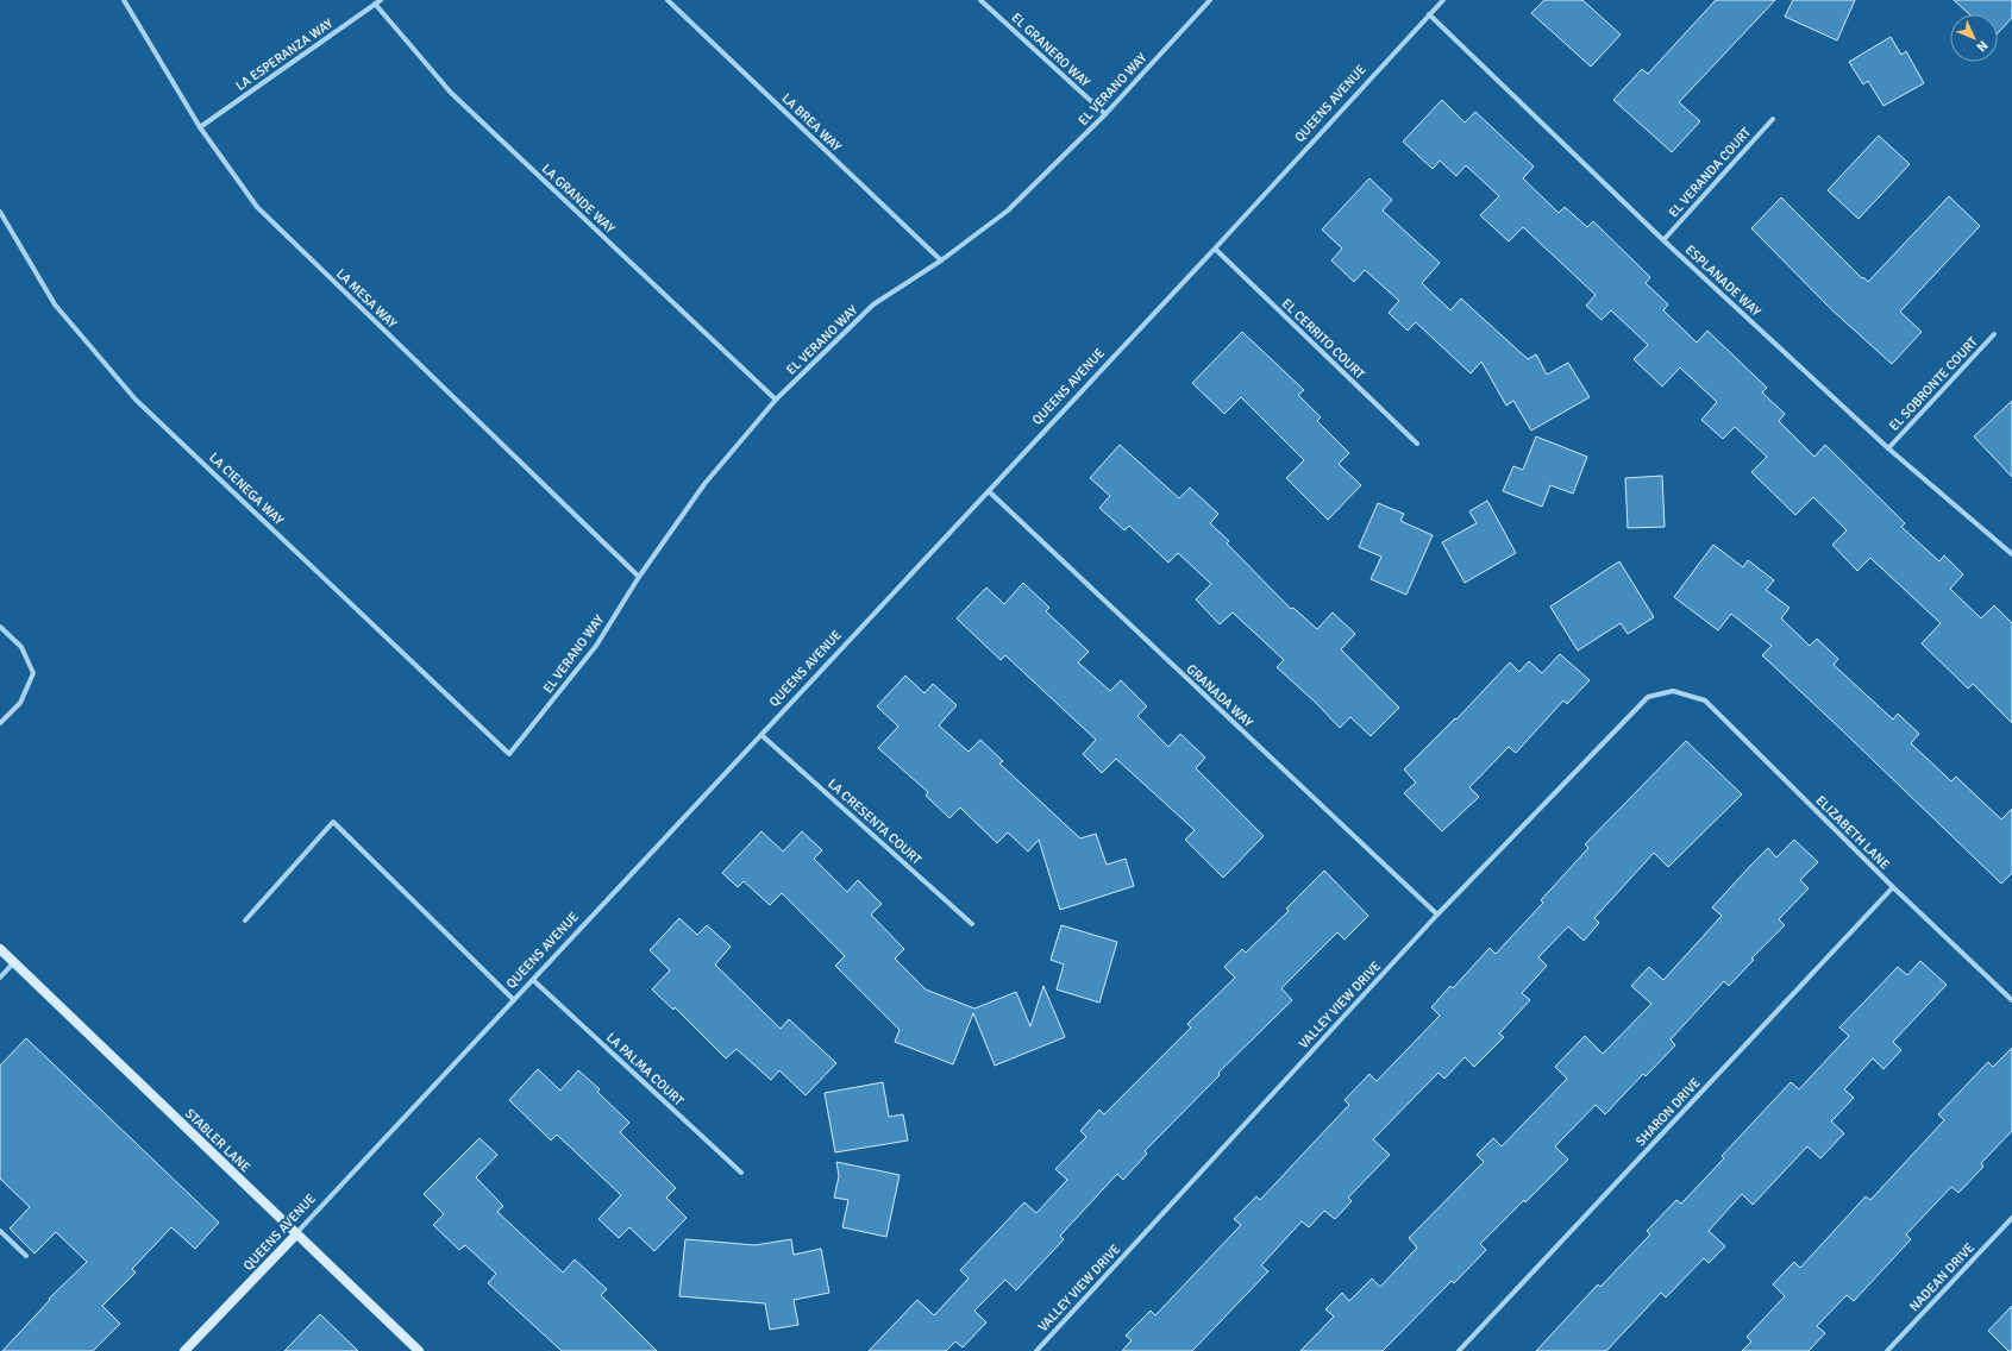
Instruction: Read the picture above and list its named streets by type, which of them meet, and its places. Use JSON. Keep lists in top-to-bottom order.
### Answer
{
  "streets": {
    "street": [
      "EL GRANERO WAY",
      "LA ESPERANZA WAY",
      "EL VERANO WAY",
      "QUEENS AVENUE",
      "LA BREA WAY",
      "EL VERANDA COURT",
      "LA GRANDE WAY",
      "ESPLANADE WAY",
      "LA MESA WAY",
      "EL CERRITO COURT",
      "EL SOBRONTE COURT",
      "LA CIENEGA WAY",
      "GRANADA WAY",
      "LA CRESENTA COURT",
      "ELIZABETH LANE",
      "VALLEY VIEW DRIVE",
      "LA PALMA COURT",
      "SHARON DRIVE",
      "STABLER LANE",
      "NADEAN DRIVE"
    ]
  },
  "crossings": [
    ["EL GRANERO WAY", "EL VERANO WAY"],
    ["LA ESPERANZA WAY", "LA GRANDE WAY"],
    ["LA ESPERANZA WAY", "LA MESA WAY"],
    ["EL VERANO WAY", "LA BREA WAY"],
    ["EL VERANO WAY", "LA GRANDE WAY"],
    ["EL VERANO WAY", "LA MESA WAY"],
    ["EL VERANO WAY", "LA CIENEGA WAY"],
    ["QUEENS AVENUE", "ESPLANADE WAY"],
    ["QUEENS AVENUE", "EL CERRITO COURT"],
    ["QUEENS AVENUE", "GRANADA WAY"],
    ["QUEENS AVENUE", "LA CRESENTA COURT"],
    ["QUEENS AVENUE", "LA PALMA COURT"],
    ["QUEENS AVENUE", "STABLER LANE"],
    ["EL VERANDA COURT", "ESPLANADE WAY"],
    ["ESPLANADE WAY", "EL SOBRONTE COURT"],
    ["GRANADA WAY", "VALLEY VIEW DRIVE"],
    ["ELIZABETH LANE", "VALLEY VIEW DRIVE"],
    ["ELIZABETH LANE", "SHARON DRIVE"]
  ],
  "north": "bottom right"
}
